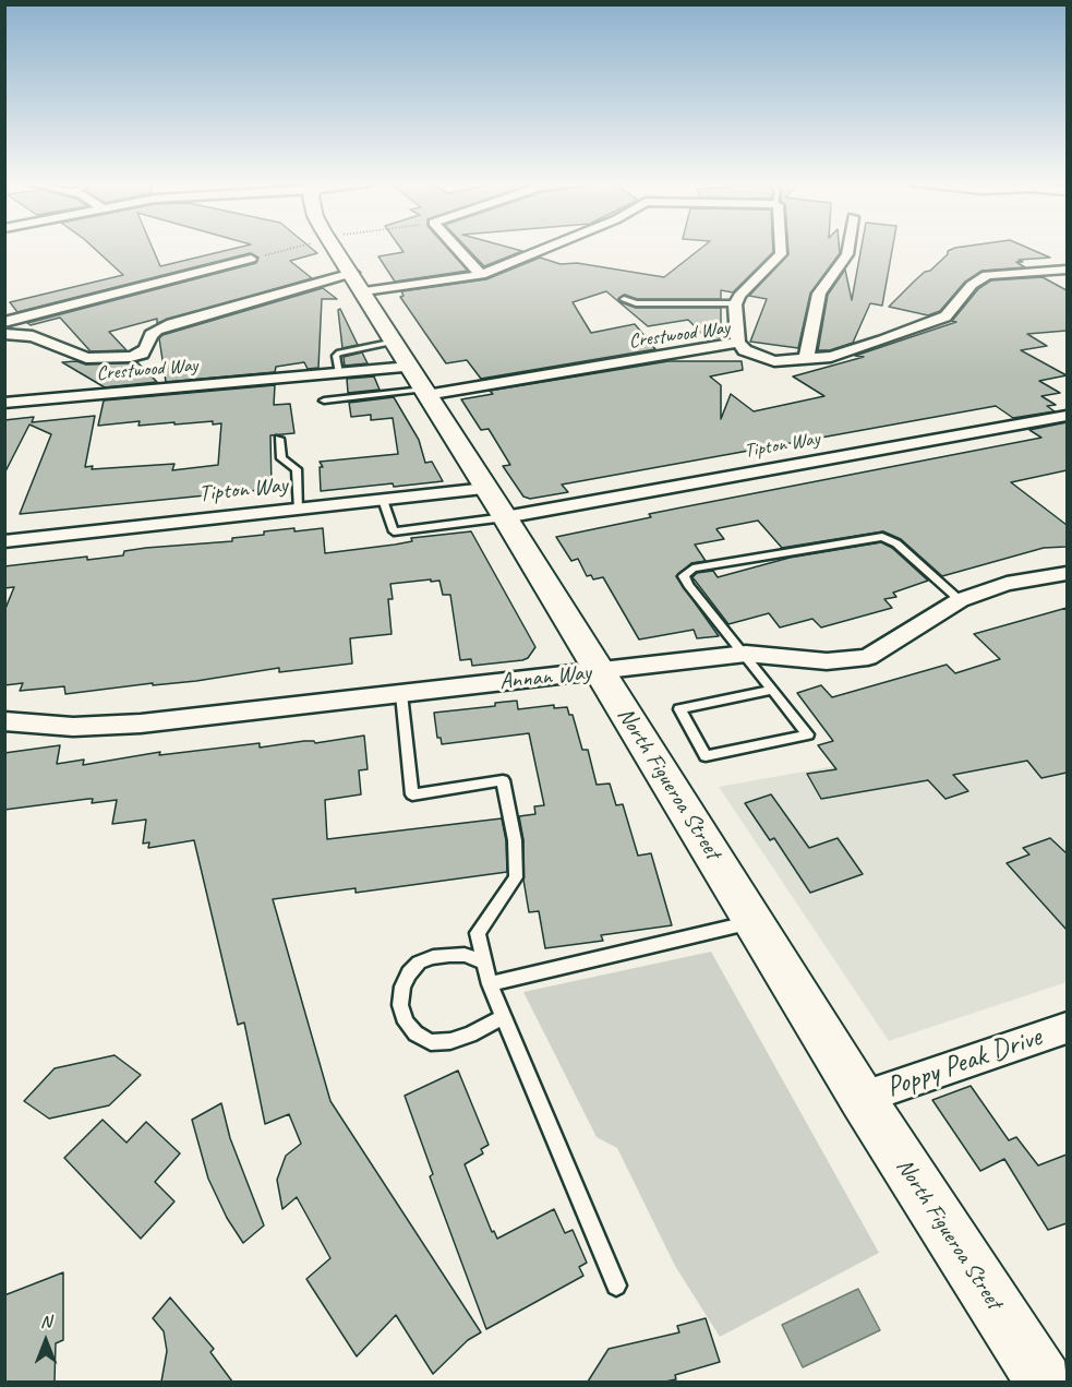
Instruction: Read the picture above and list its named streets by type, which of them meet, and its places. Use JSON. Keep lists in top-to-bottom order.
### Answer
{
  "streets": {
    "main road": ["North Figueroa Street"],
    "street": [
      "Crestwood Way",
      "Tipton Way",
      "Annan Way",
      "Poppy Peak Drive"
    ]
  },
  "crossings": [
    ["Crestwood Way", "North Figueroa Street"],
    ["Tipton Way", "North Figueroa Street"],
    ["Annan Way", "North Figueroa Street"],
    ["North Figueroa Street", "Poppy Peak Drive"]
  ],
  "north": "top"
}
